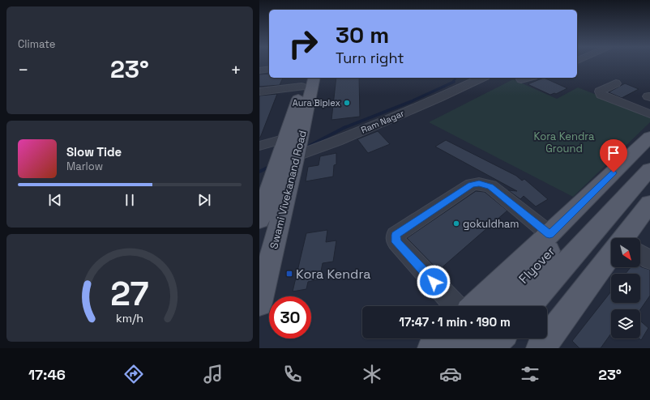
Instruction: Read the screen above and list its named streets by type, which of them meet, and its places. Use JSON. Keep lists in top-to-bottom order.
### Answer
{
  "streets": {
    "main road": ["Swami Vivekanand Road", "Flyover"],
    "street": ["Ram Nagar"]
  },
  "crossings": [
    ["Ram Nagar", "Swami Vivekanand Road"]
  ],
  "parks": ["Kora Kendra Ground"],
  "places": {
    "other": ["Aura Biplex", "gokuldham"],
    "transit": ["Kora Kendra"]
  },
  "north": "bottom right",
  "page": {
    "tile": "Climate",
    "turn": ["30 m", "Turn right"],
    "heat": ["−", "23°", "+"],
    "song": ["Slow Tide", "Marlow"],
    "limit": "30",
    "trip": "17:47 · 1 min · 190 m",
    "tabs": ["17:46", "23°"],
    "gauge": ["27", "km/h"]
  }
}
